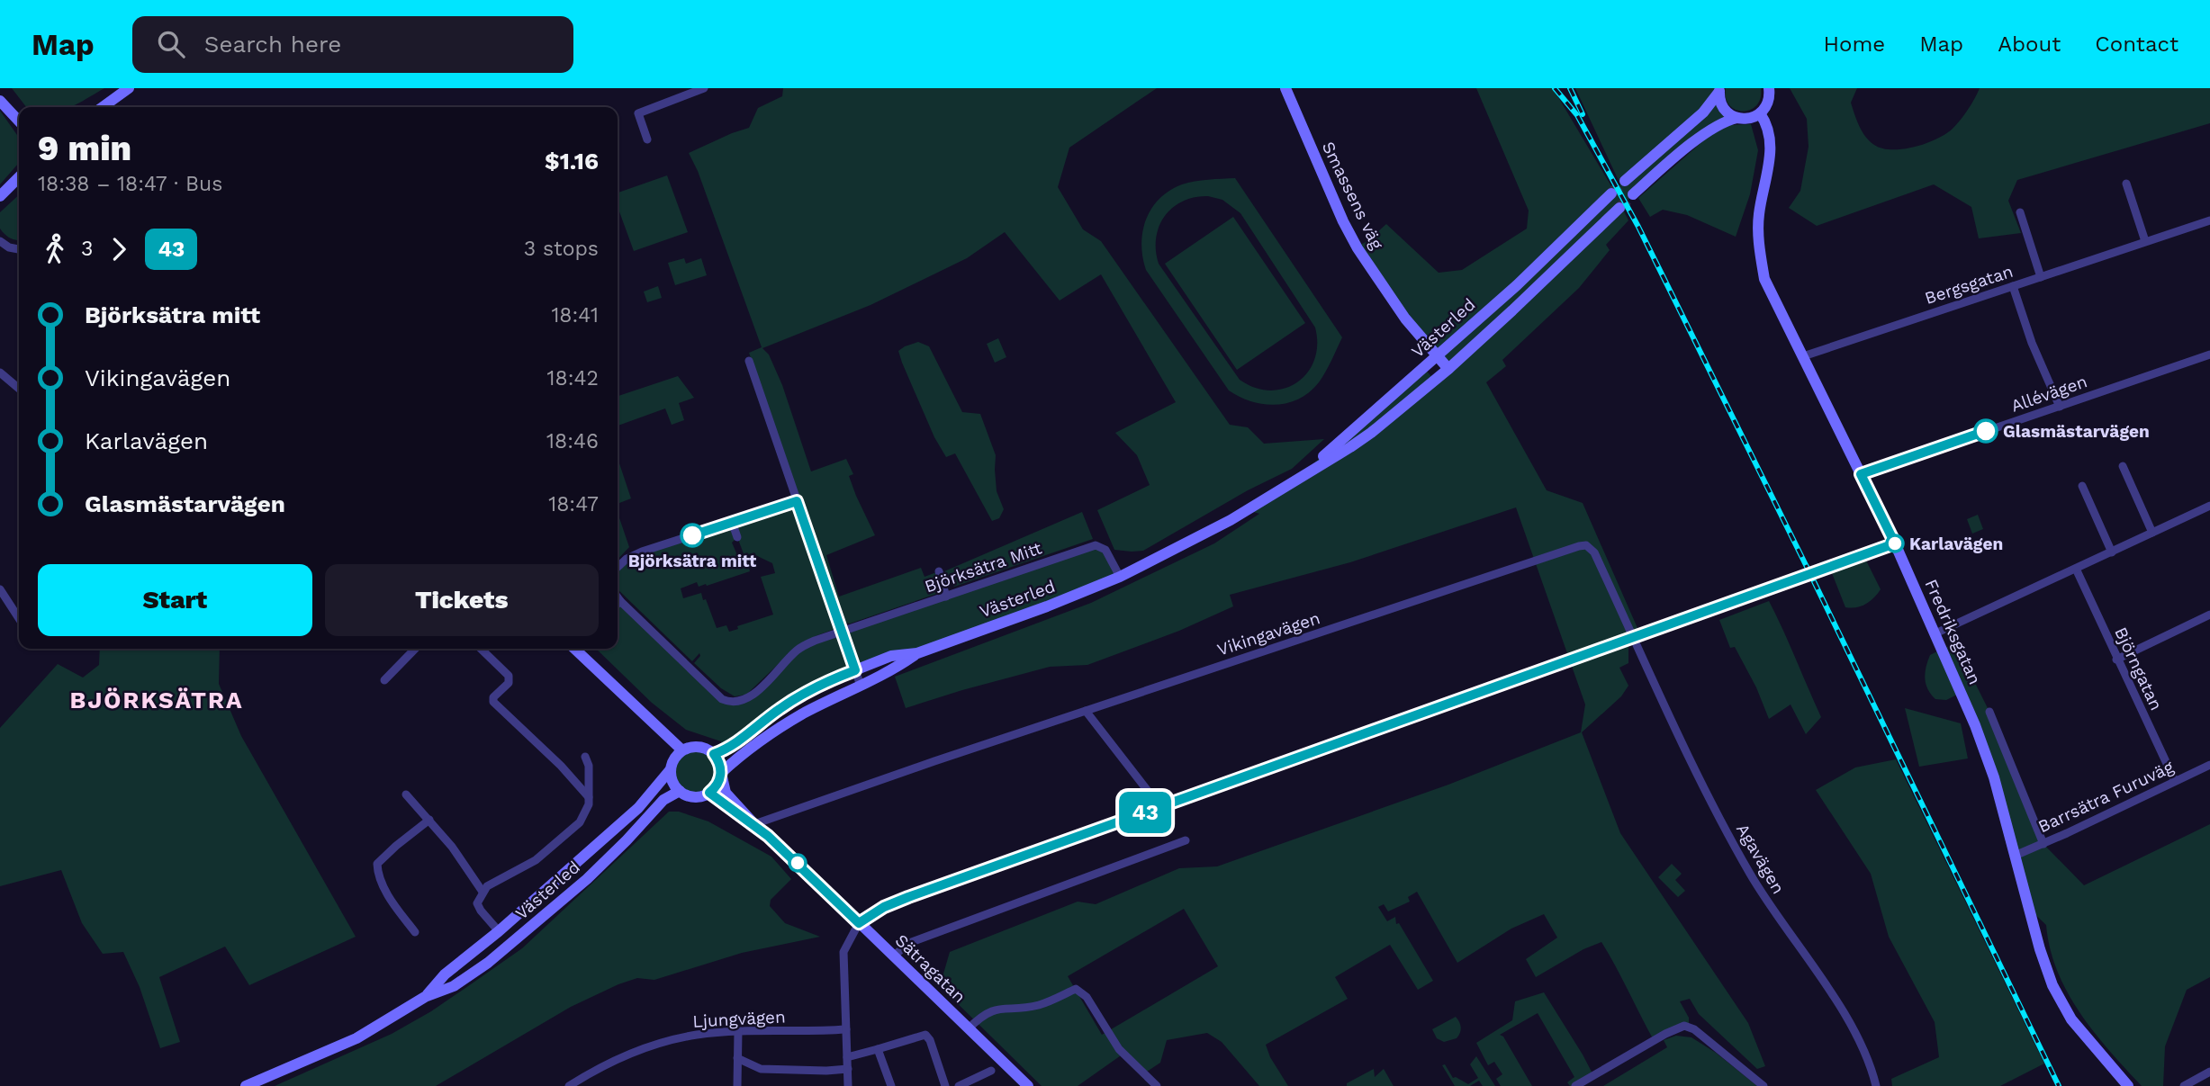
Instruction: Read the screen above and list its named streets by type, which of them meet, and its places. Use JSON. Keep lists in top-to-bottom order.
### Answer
{
  "streets": {
    "street": [
      "Smassens väg",
      "Bergsgatan",
      "Västerled",
      "Allévägen",
      "Björksätra Mitt",
      "Fredriksgatan",
      "Vikingavägen",
      "Björngatan",
      "Barrsätra Furuväg",
      "Agavägen",
      "Sätragatan",
      "Ljungvägen"
    ]
  },
  "crossings": [
    ["Smassens väg", "Västerled"],
    ["Bergsgatan", "Fredriksgatan"],
    ["Västerled", "Björksätra Mitt"],
    ["Västerled", "Sätragatan"],
    ["Allévägen", "Fredriksgatan"],
    ["Fredriksgatan", "Barrsätra Furuväg"],
    ["Vikingavägen", "Agavägen"],
    ["Vikingavägen", "Sätragatan"],
    ["Björngatan", "Barrsätra Furuväg"]
  ],
  "districts": ["BJÖRKSÄTRA"],
  "places": ["Glasmästarvägen", "Björksätra mitt", "Karlavägen"],
  "lines": ["bus line 43"],
  "page": {
    "header": "Map",
    "search": "Search here",
    "nav": [
      "Home",
      "Map",
      "About",
      "Contact"
    ],
    "on_map": "43",
    "heading": ["9 min", "18:38 – 18:47 · Bus", "$1.16"],
    "legs": ["3", "43", "3 stops"],
    "list": [
      {
        "name": "Björksätra mitt",
        "value": "18:41"
      },
      {
        "name": "Vikingavägen",
        "value": "18:42"
      },
      {
        "name": "Karlavägen",
        "value": "18:46"
      },
      {
        "name": "Glasmästarvägen",
        "value": "18:47"
      }
    ],
    "buttons": ["Start", "Tickets"]
  }
}
